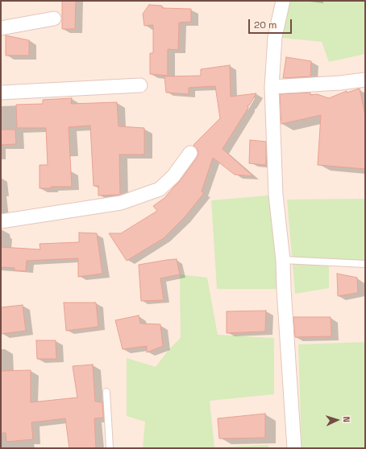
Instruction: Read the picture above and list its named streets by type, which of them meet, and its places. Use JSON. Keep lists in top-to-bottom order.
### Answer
{
  "scale_bar": "20 m",
  "north": "right"
}
